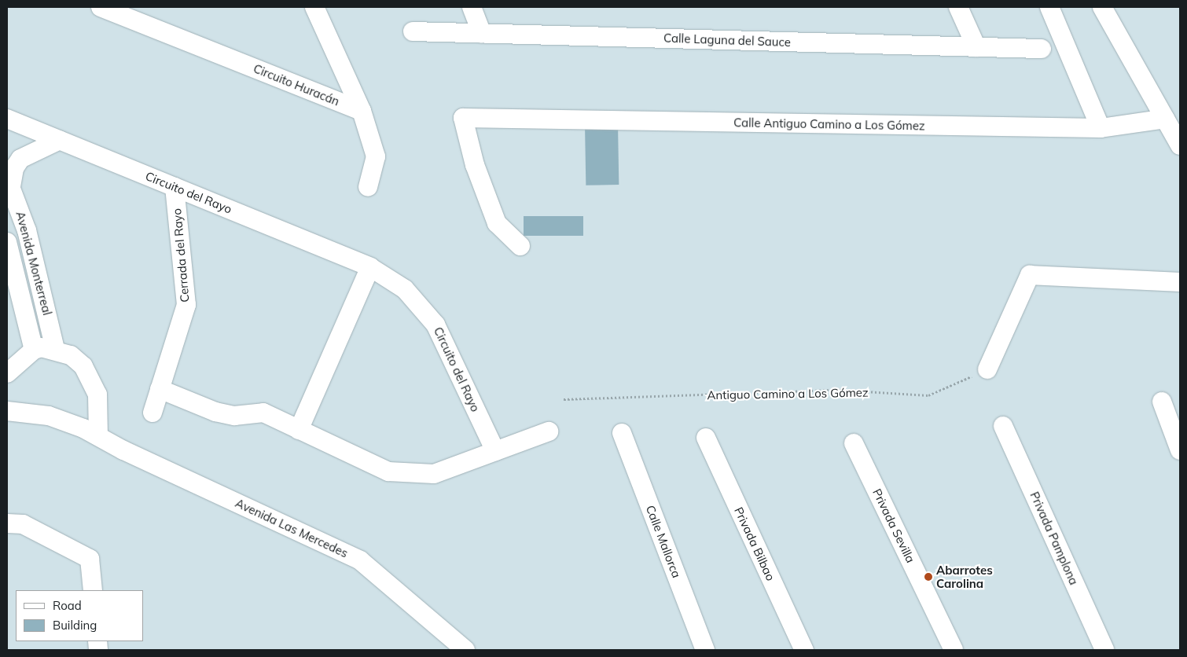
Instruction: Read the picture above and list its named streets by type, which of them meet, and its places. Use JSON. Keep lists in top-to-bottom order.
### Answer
{
  "streets": {
    "street": [
      "Calle Laguna del Sauce",
      "Circuito Huracán",
      "Calle Antiguo Camino a Los Gómez",
      "Circuito del Rayo",
      "Cerrada del Rayo",
      "Avenida Monterreal",
      "Privada Sevilla",
      "Avenida Las Mercedes",
      "Privada Pamplona",
      "Calle Mallorca",
      "Privada Bilbao"
    ],
    "path": ["Antiguo Camino a Los Gómez"]
  },
  "crossings": [
    ["Circuito del Rayo", "Cerrada del Rayo"]
  ],
  "places": ["Abarrotes Carolina"],
  "legend": ["Road", "Building"]
}
